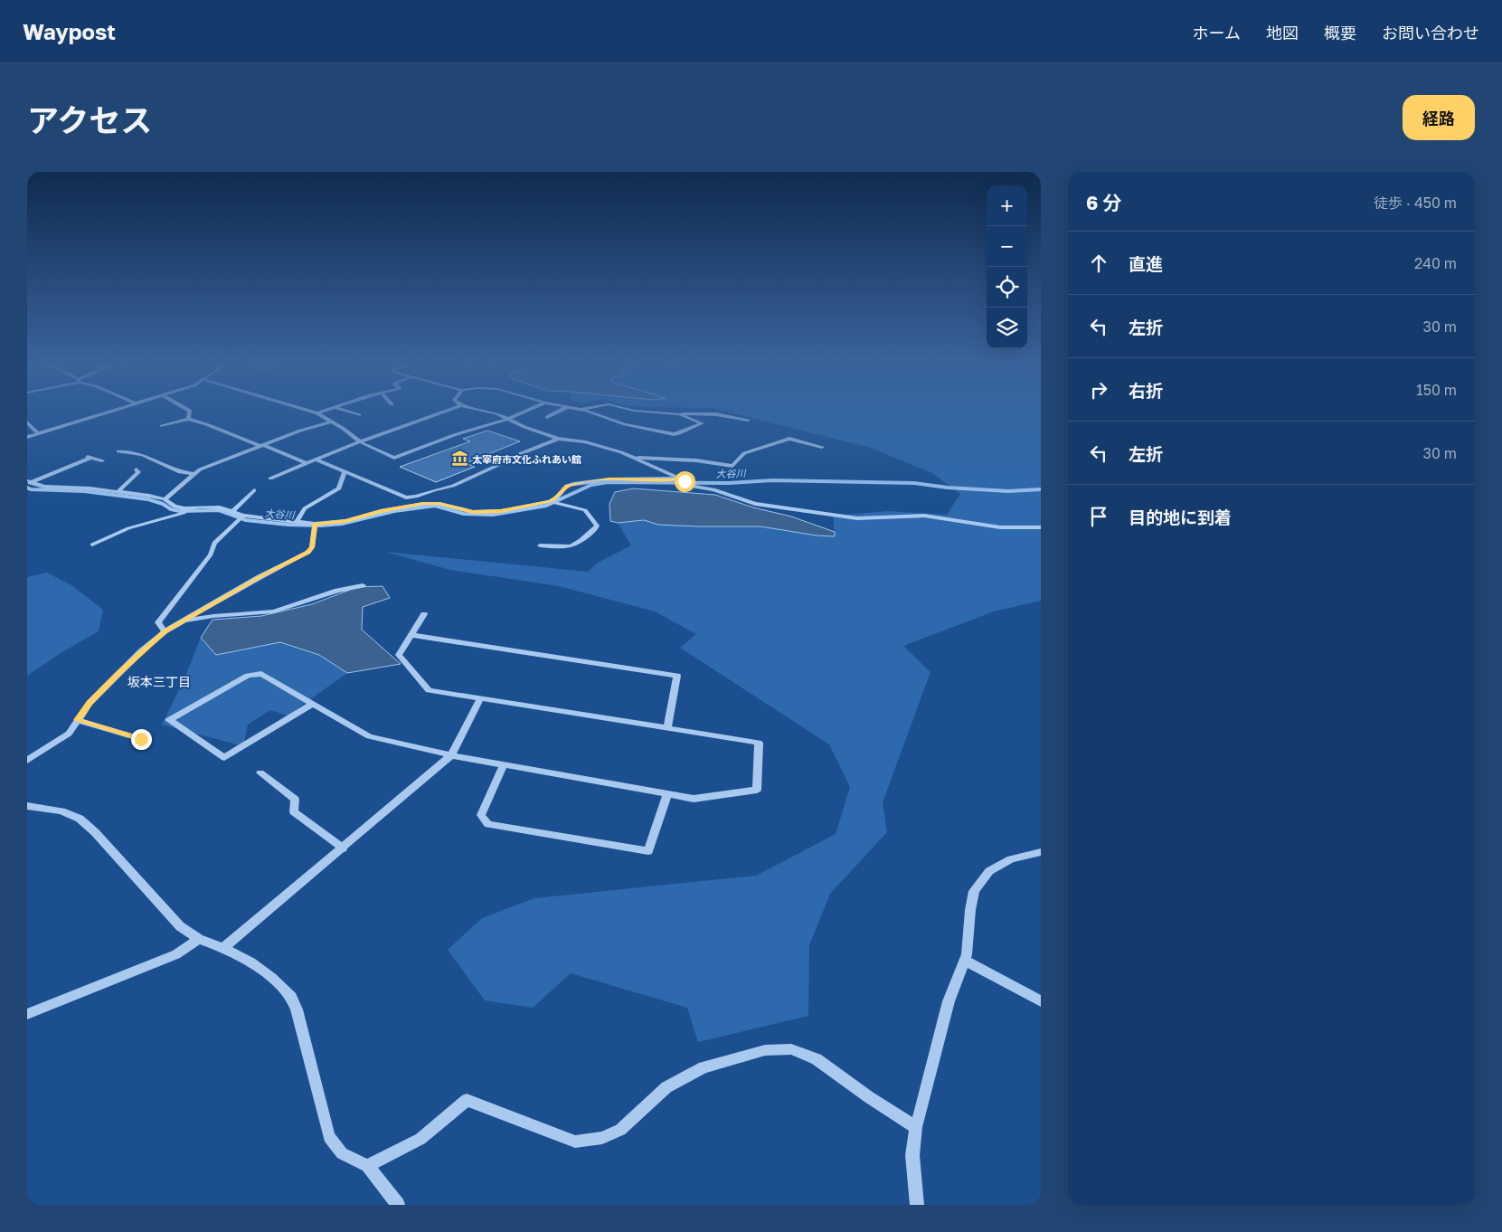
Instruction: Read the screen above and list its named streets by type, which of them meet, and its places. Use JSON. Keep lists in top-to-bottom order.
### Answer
{
  "districts": ["坂本三丁目"],
  "water": ["大谷川"],
  "places": {
    "museum": ["太宰府市文化ふれあい館"]
  },
  "page": {
    "header": "Waypost",
    "nav": [
      "ホーム",
      "地図",
      "概要",
      "お問い合わせ"
    ],
    "title": "アクセス",
    "buttons": "経路",
    "heading": ["6 分", "徒歩 · 450 m"],
    "map_buttons": ["+", "−"],
    "list": [
      ["直進", "240 m"],
      ["左折", "30 m"],
      ["右折", "150 m"],
      ["左折", "30 m"],
      "目的地に到着"
    ]
  }
}
